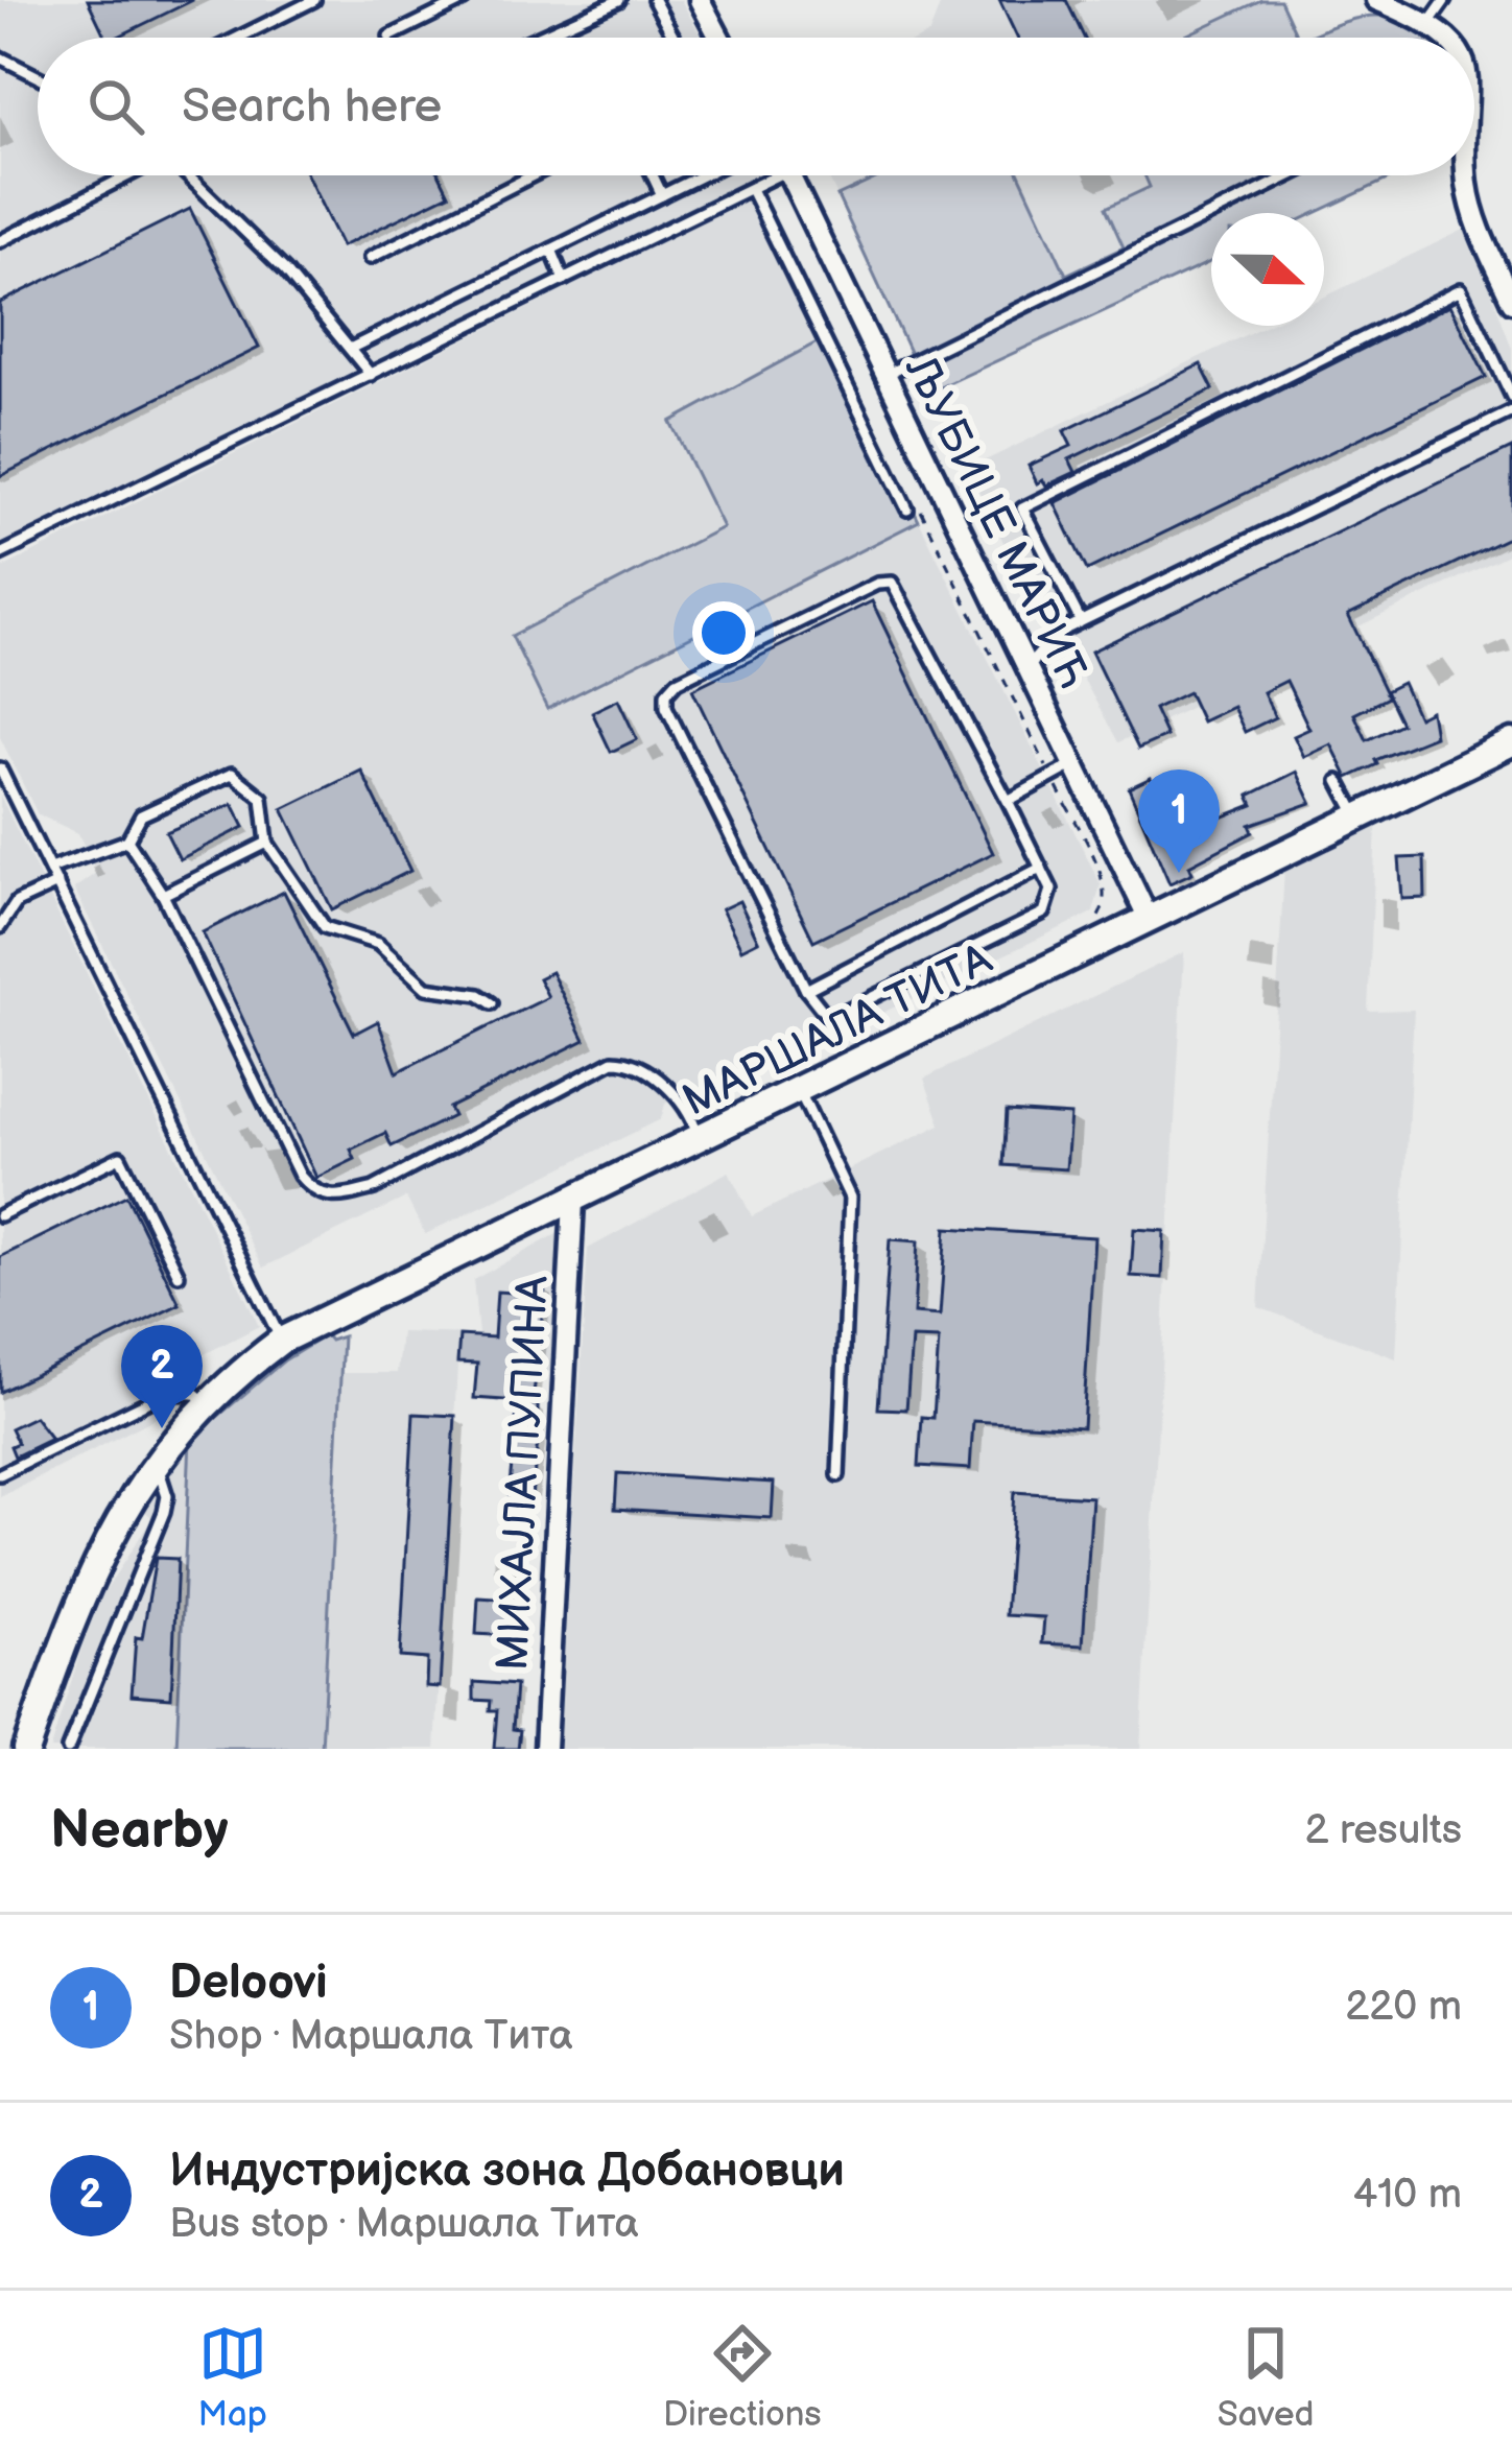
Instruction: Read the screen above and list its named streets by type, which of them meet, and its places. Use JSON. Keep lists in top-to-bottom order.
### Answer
{
  "streets": {
    "main road": ["МАРШАЛА ТИТА"],
    "street": ["ЉУБИЦЕ МАРИЋ", "МИХАЈЛА ПУПИНА"]
  },
  "crossings": [
    ["ЉУБИЦЕ МАРИЋ", "МАРШАЛА ТИТА"],
    ["МАРШАЛА ТИТА", "МИХАЈЛА ПУПИНА"]
  ],
  "north": "right",
  "page": {
    "search": "Search here",
    "pins": ["1", "2"],
    "heading": ["Nearby", "2 results"],
    "list": [
      {
        "mark": "1",
        "name": "Deloovi",
        "note": "Shop · Маршала Тита",
        "value": "220 m"
      },
      {
        "mark": "2",
        "name": "Индустријска зона Добановци",
        "note": "Bus stop · Маршала Тита",
        "value": "410 m"
      }
    ],
    "nav": ["Map", "Directions", "Saved"]
  }
}
